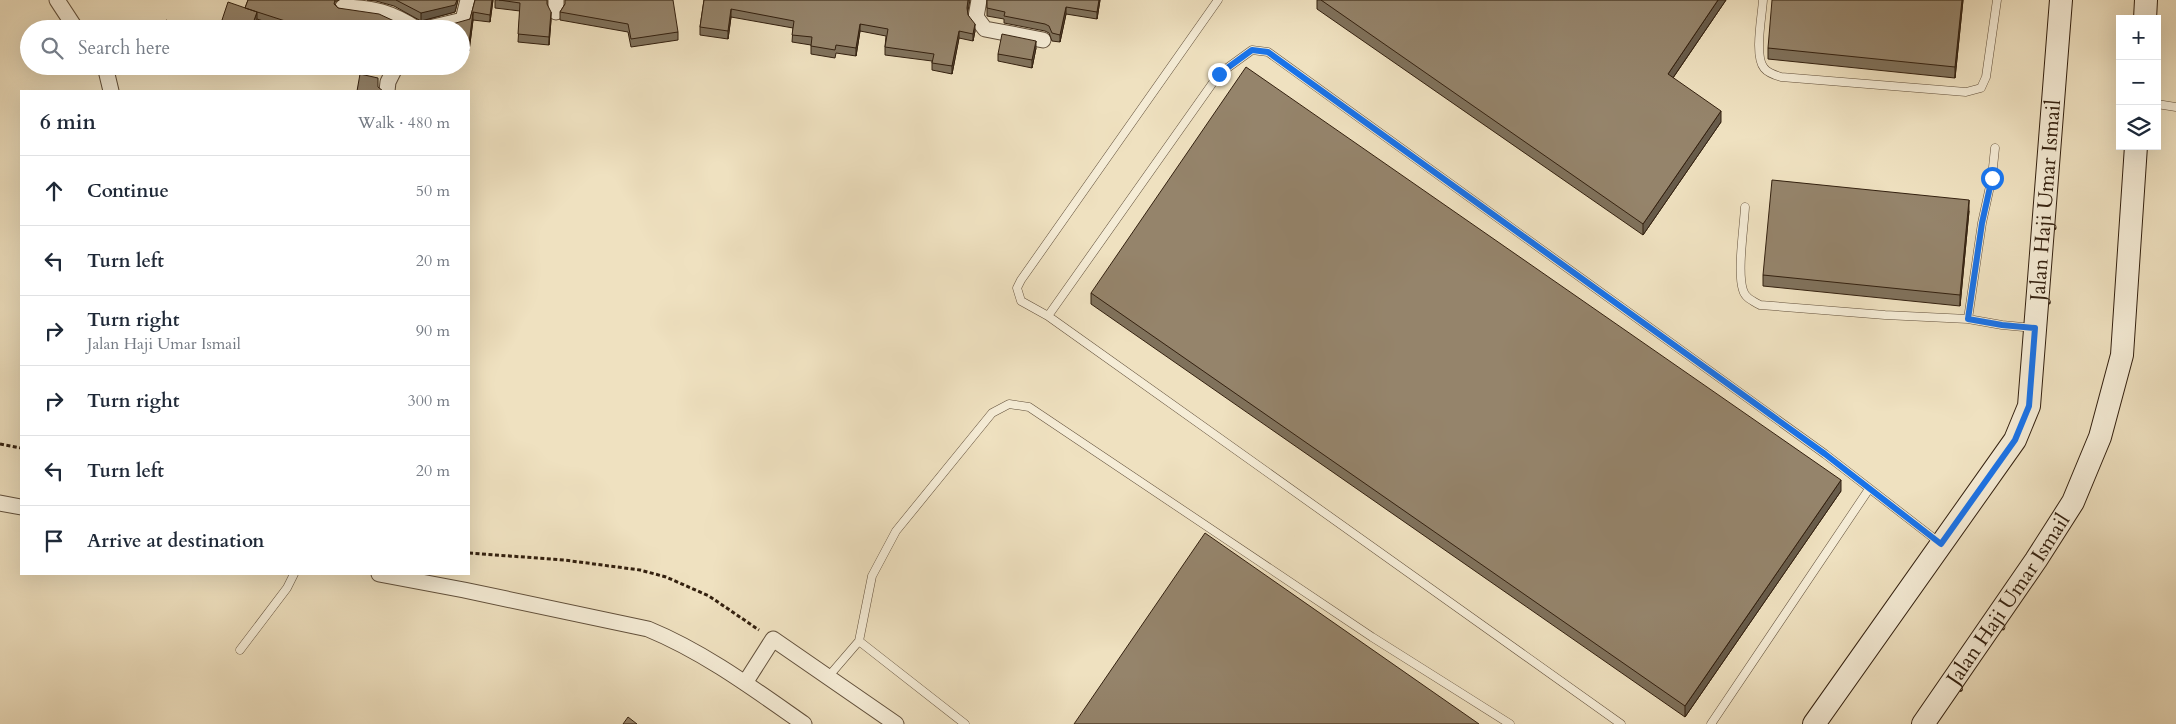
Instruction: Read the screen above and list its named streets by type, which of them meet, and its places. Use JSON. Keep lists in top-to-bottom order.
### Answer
{
  "streets": {
    "main road": ["Jalan Haji Umar Ismail"]
  },
  "page": {
    "map_buttons": ["+", "−"],
    "search": "Search here",
    "heading": ["6 min", "Walk · 480 m"],
    "list": [
      ["Continue", "50 m"],
      ["Turn left", "20 m"],
      ["Turn right", "Jalan Haji Umar Ismail", "90 m"],
      ["Turn right", "300 m"],
      ["Turn left", "20 m"],
      "Arrive at destination"
    ]
  }
}
